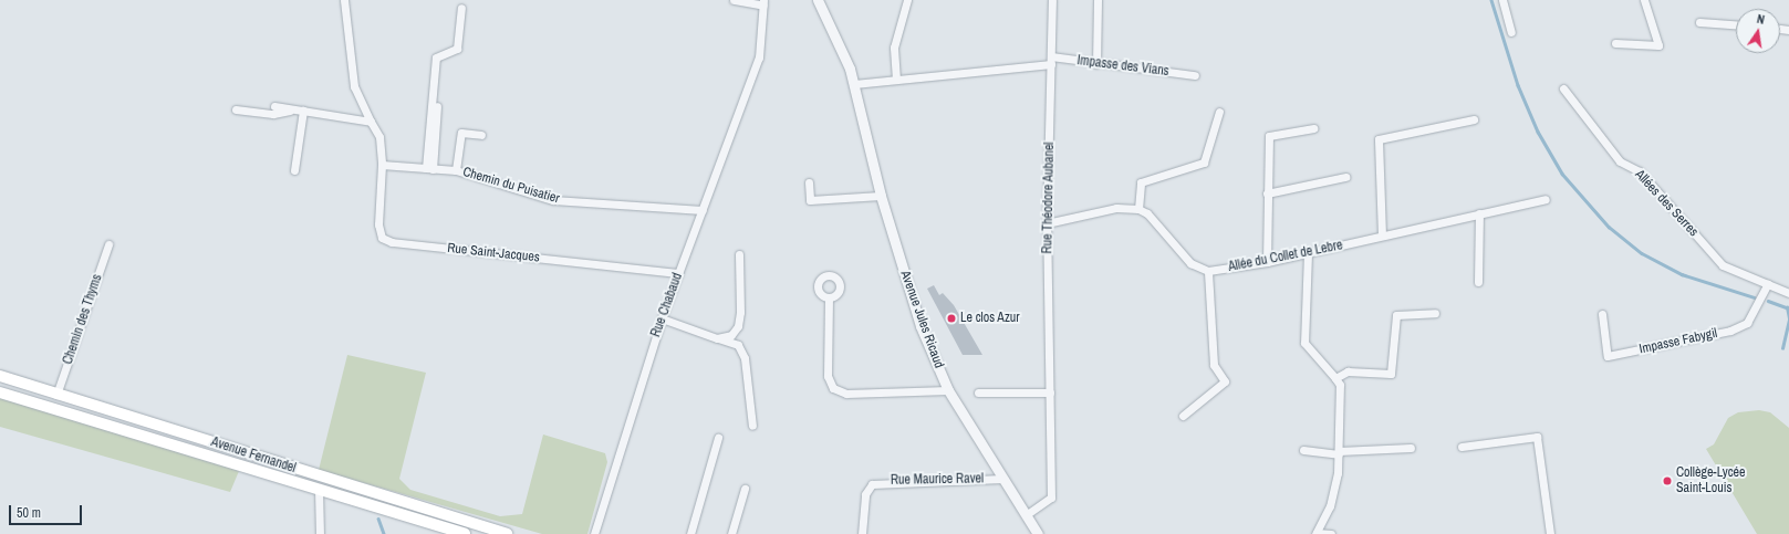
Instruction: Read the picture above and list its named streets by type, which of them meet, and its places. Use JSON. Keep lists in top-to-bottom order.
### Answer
{
  "streets": {
    "main road": ["Avenue Fernandel"],
    "street": [
      "Impasse des Vians",
      "Chemin du Puisatier",
      "Rue Théodore Aubanel",
      "Allées des Serres",
      "Rue Saint-Jacques",
      "Allée du Collet de Lebre",
      "Rue Chabaud",
      "Chemin des Thyms",
      "Avenue Jules Ricaud",
      "Impasse Fabygil",
      "Rue Maurice Ravel"
    ]
  },
  "crossings": [
    ["Impasse des Vians", "Rue Théodore Aubanel"],
    ["Chemin du Puisatier", "Rue Saint-Jacques"],
    ["Chemin du Puisatier", "Rue Chabaud"],
    ["Rue Théodore Aubanel", "Avenue Jules Ricaud"],
    ["Allées des Serres", "Impasse Fabygil"],
    ["Rue Saint-Jacques", "Rue Chabaud"],
    ["Chemin des Thyms", "Avenue Fernandel"],
    ["Avenue Jules Ricaud", "Rue Maurice Ravel"]
  ],
  "places": ["Le clos Azur", "Collège-Lycée Saint-Louis"],
  "scale_bar": "50 m",
  "north": "top"
}
